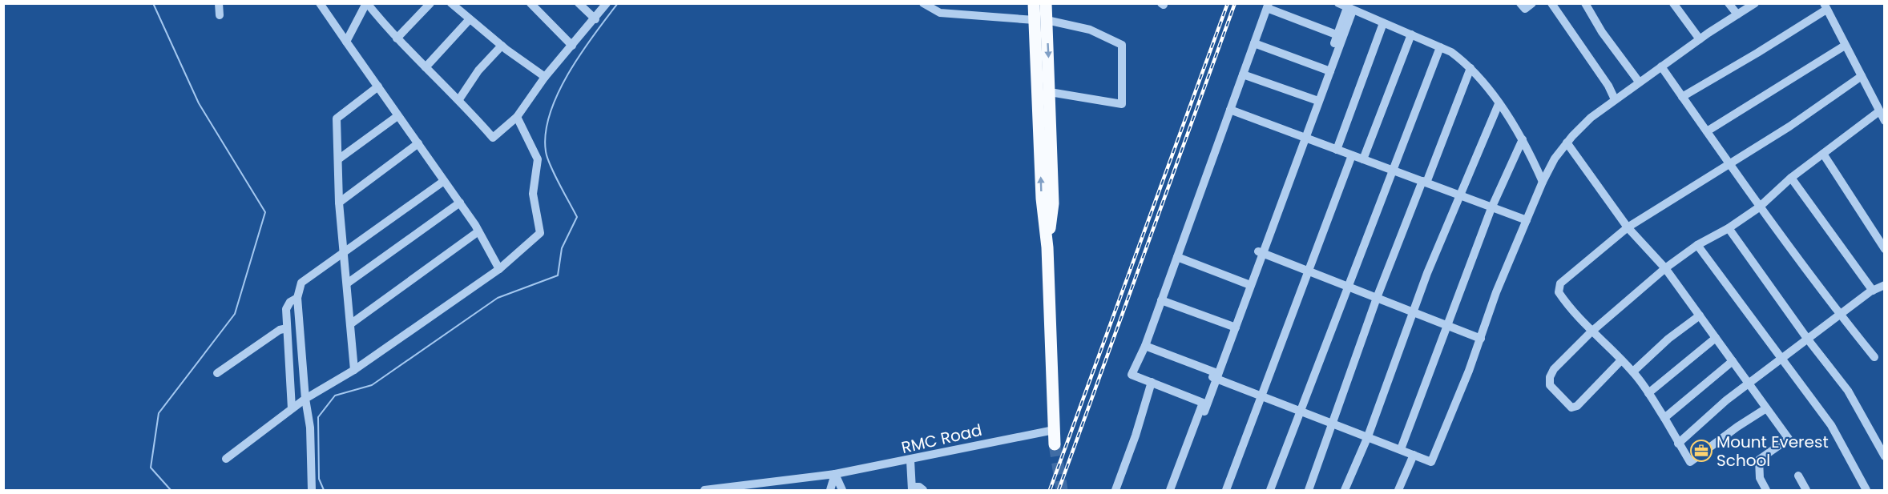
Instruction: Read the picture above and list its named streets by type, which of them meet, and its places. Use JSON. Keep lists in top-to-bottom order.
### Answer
{
  "streets": {
    "street": ["RMC Road"]
  },
  "places": {
    "office": ["Mount Everest School"]
  }
}
